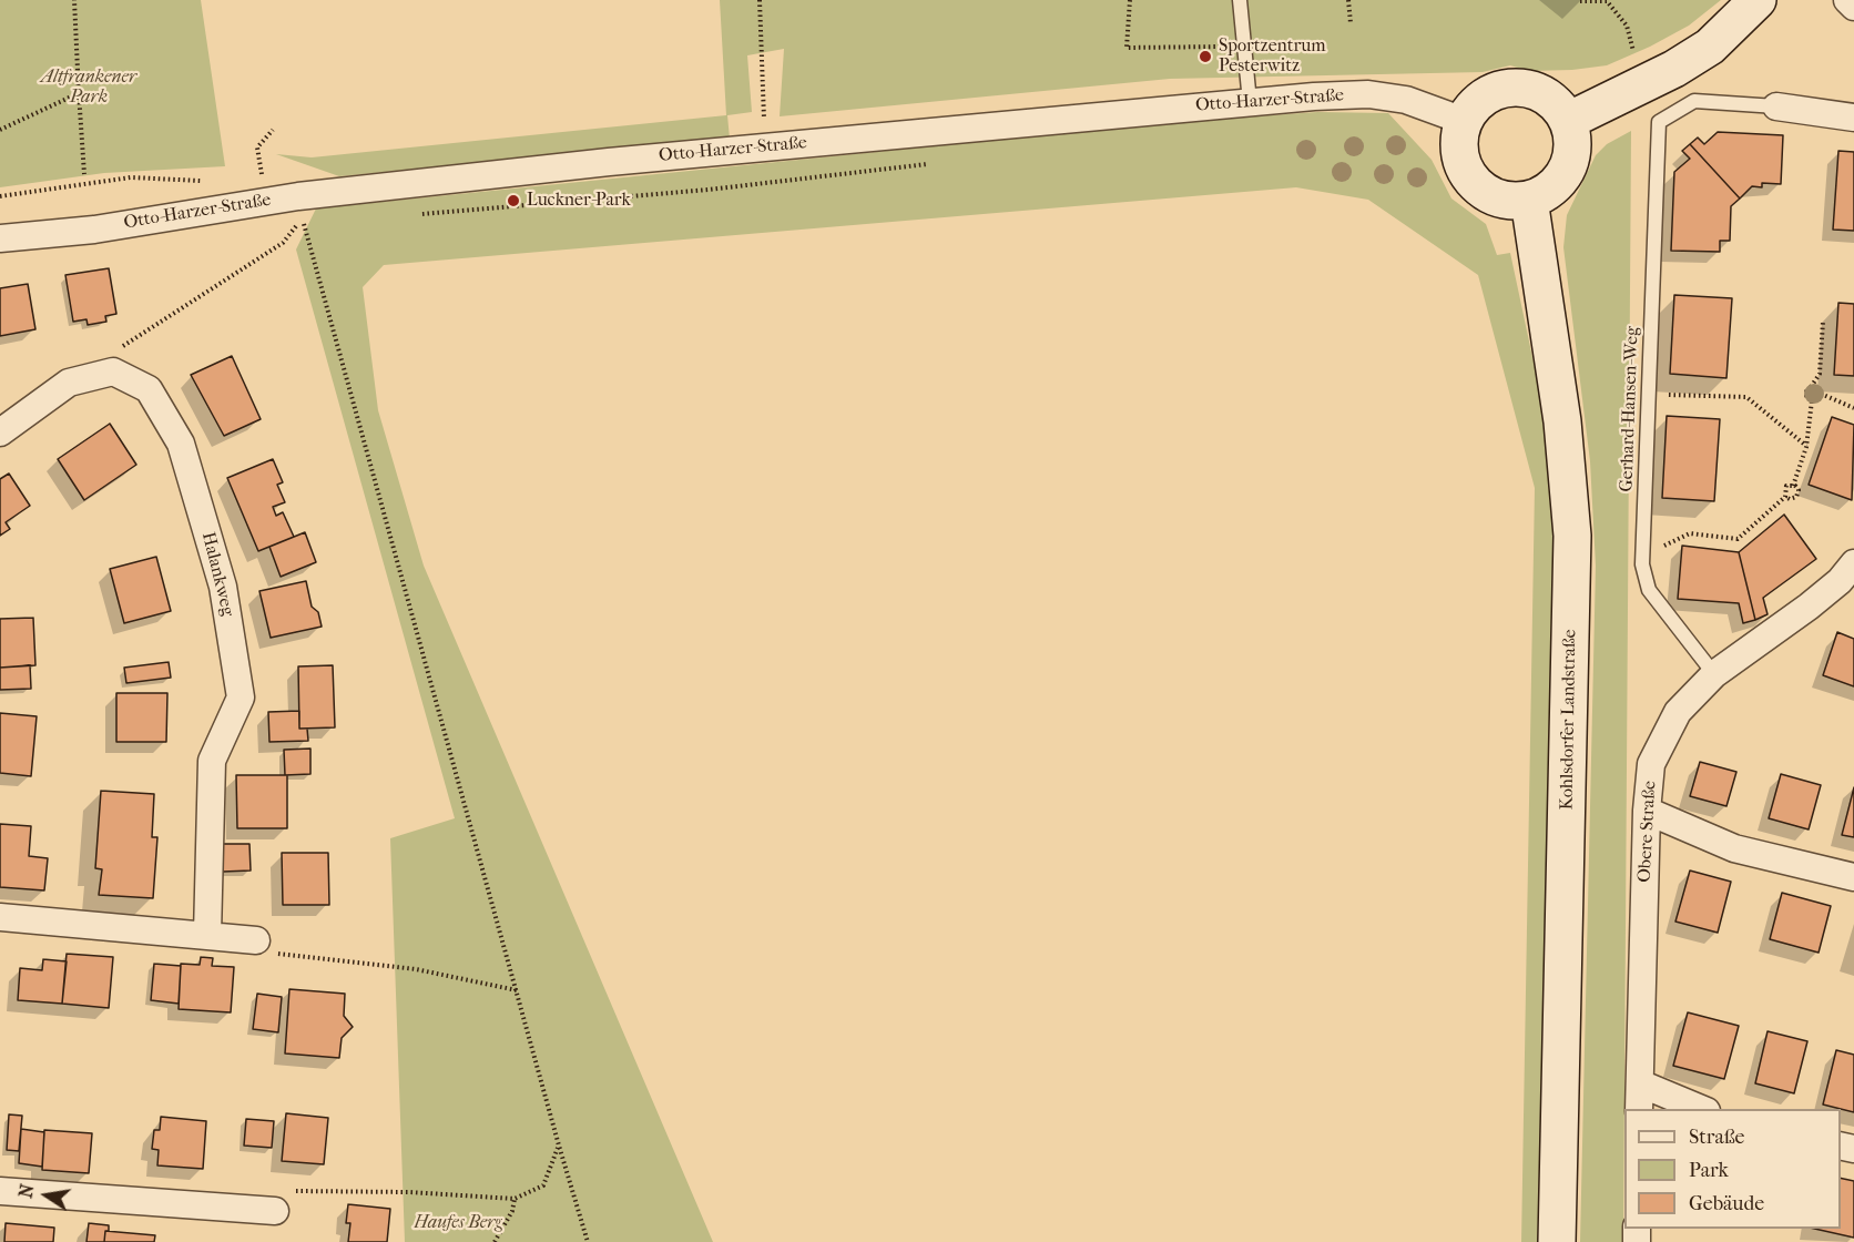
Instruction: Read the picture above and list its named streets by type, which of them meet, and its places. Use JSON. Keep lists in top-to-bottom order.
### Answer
{
  "streets": {
    "street": [
      "Otto-Harzer-Straße",
      "Halankweg",
      "Kohlsdorfer Landstraße",
      "Obere Straße"
    ],
    "lane": ["Gerhard-Hansen-Weg"]
  },
  "crossings": [
    ["Otto-Harzer-Straße", "Kohlsdorfer Landstraße"],
    ["Gerhard-Hansen-Weg", "Obere Straße"]
  ],
  "parks": ["Altfrankener Park", "Haufes Berg"],
  "places": ["Sportzentrum Pesterwitz", "Luckner-Park"],
  "legend": ["Straße", "Park", "Gebäude"],
  "north": "left"
}
